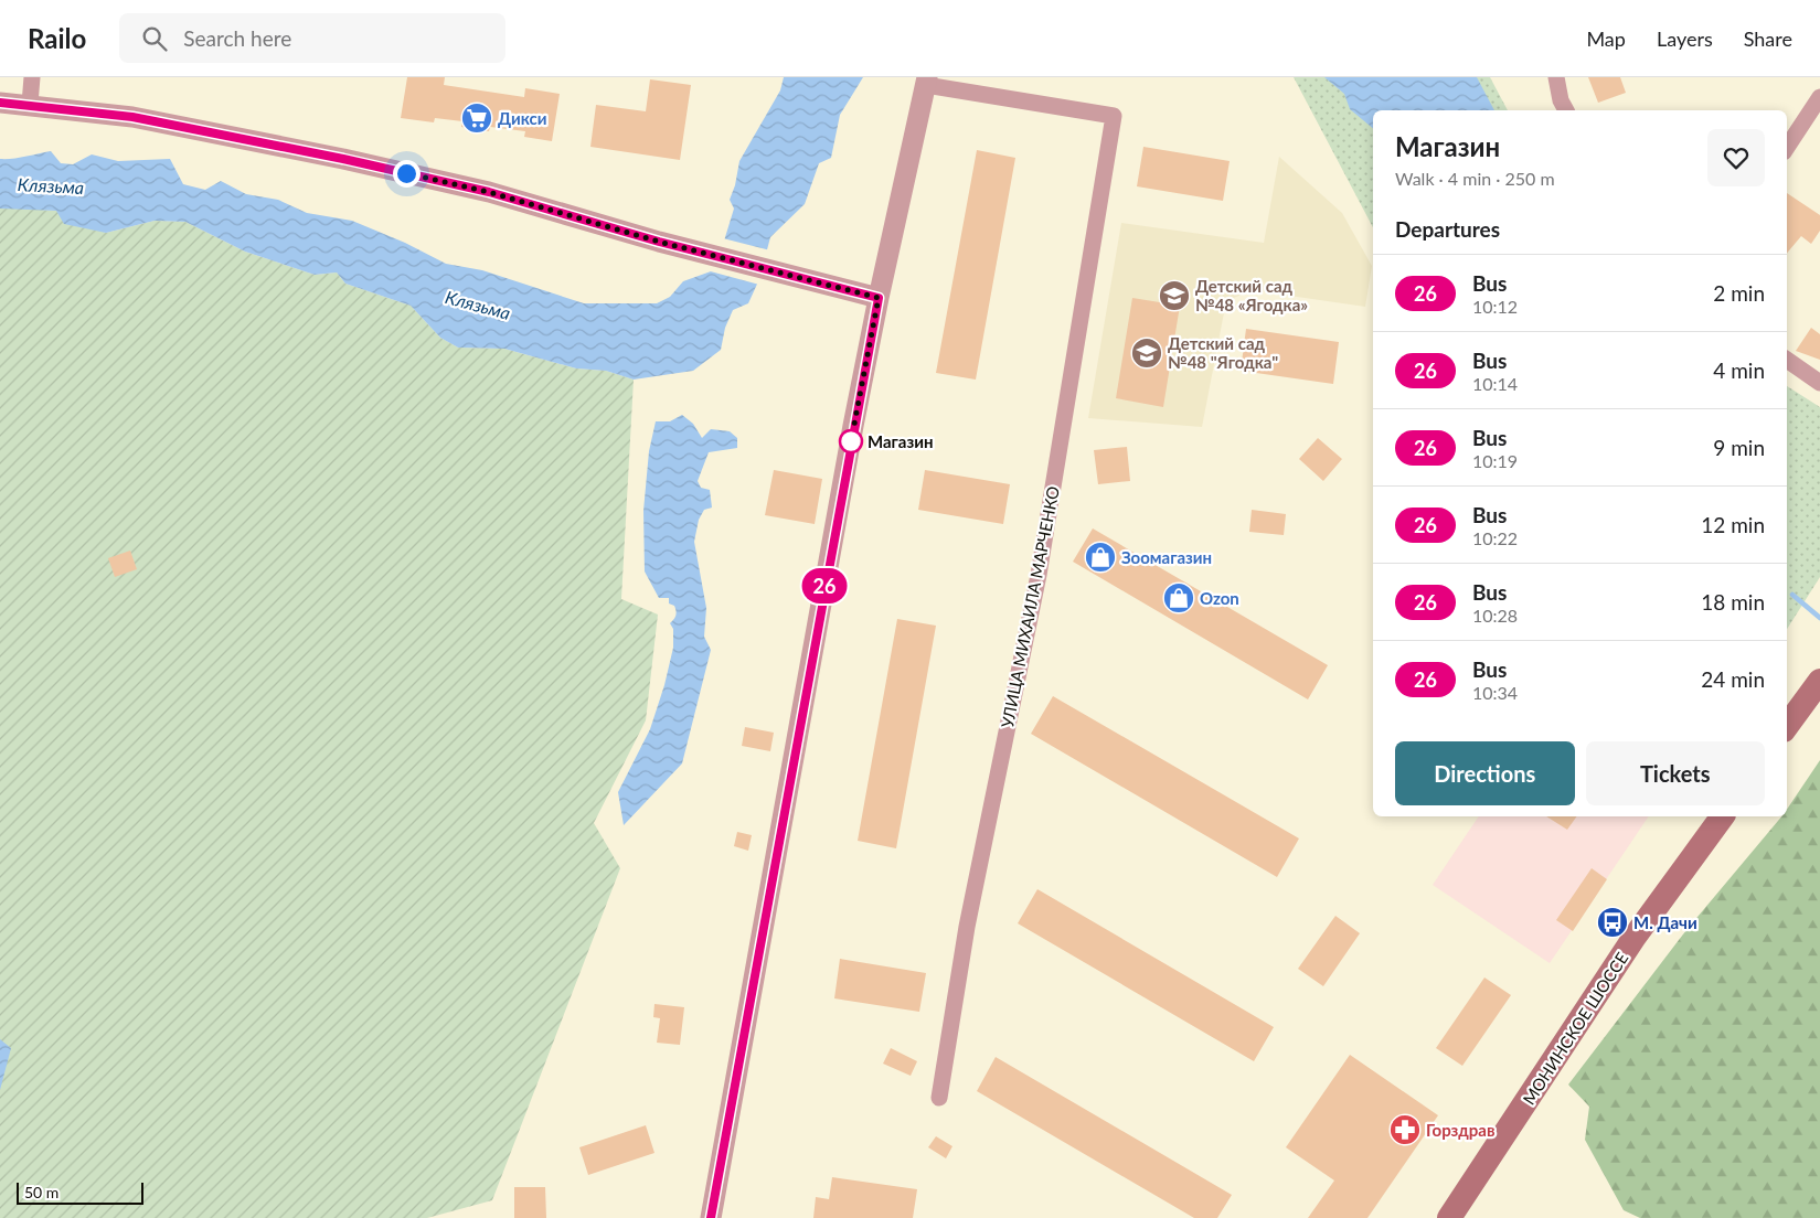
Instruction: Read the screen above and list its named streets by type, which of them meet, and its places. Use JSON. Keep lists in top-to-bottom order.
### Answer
{
  "streets": {
    "main road": ["МОНИНСКОЕ ШОССЕ"],
    "street": ["УЛИЦА МИХАИЛА МАРЧЕНКО"]
  },
  "water": ["Клязьма"],
  "places": {
    "supermarket": ["Дикси"],
    "school or university": ["Детский сад №48 «Ягодка»", "Детский сад №48 \"Ягодка\""],
    "other": ["Магазин"],
    "shop": ["Зоомагазин", "Ozon"],
    "bus stop": ["М. Дачи"],
    "pharmacy": ["Горздрав"]
  },
  "lines": ["bus line 26"],
  "scale_bar": "50 m",
  "page": {
    "header": "Railo",
    "search": "Search here",
    "nav": ["Map", "Layers", "Share"],
    "on_map": "26",
    "heading": [
      ["Магазин", "Walk · 4 min · 250 m"],
      "Departures"
    ],
    "list": [
      {
        "mark": "26",
        "name": "Bus",
        "note": "10:12",
        "value": "2 min"
      },
      {
        "mark": "26",
        "name": "Bus",
        "note": "10:14",
        "value": "4 min"
      },
      {
        "mark": "26",
        "name": "Bus",
        "note": "10:19",
        "value": "9 min"
      },
      {
        "mark": "26",
        "name": "Bus",
        "note": "10:22",
        "value": "12 min"
      },
      {
        "mark": "26",
        "name": "Bus",
        "note": "10:28",
        "value": "18 min"
      },
      {
        "mark": "26",
        "name": "Bus",
        "note": "10:34",
        "value": "24 min"
      }
    ],
    "buttons": ["Directions", "Tickets"],
    "scale": "50 m"
  }
}
